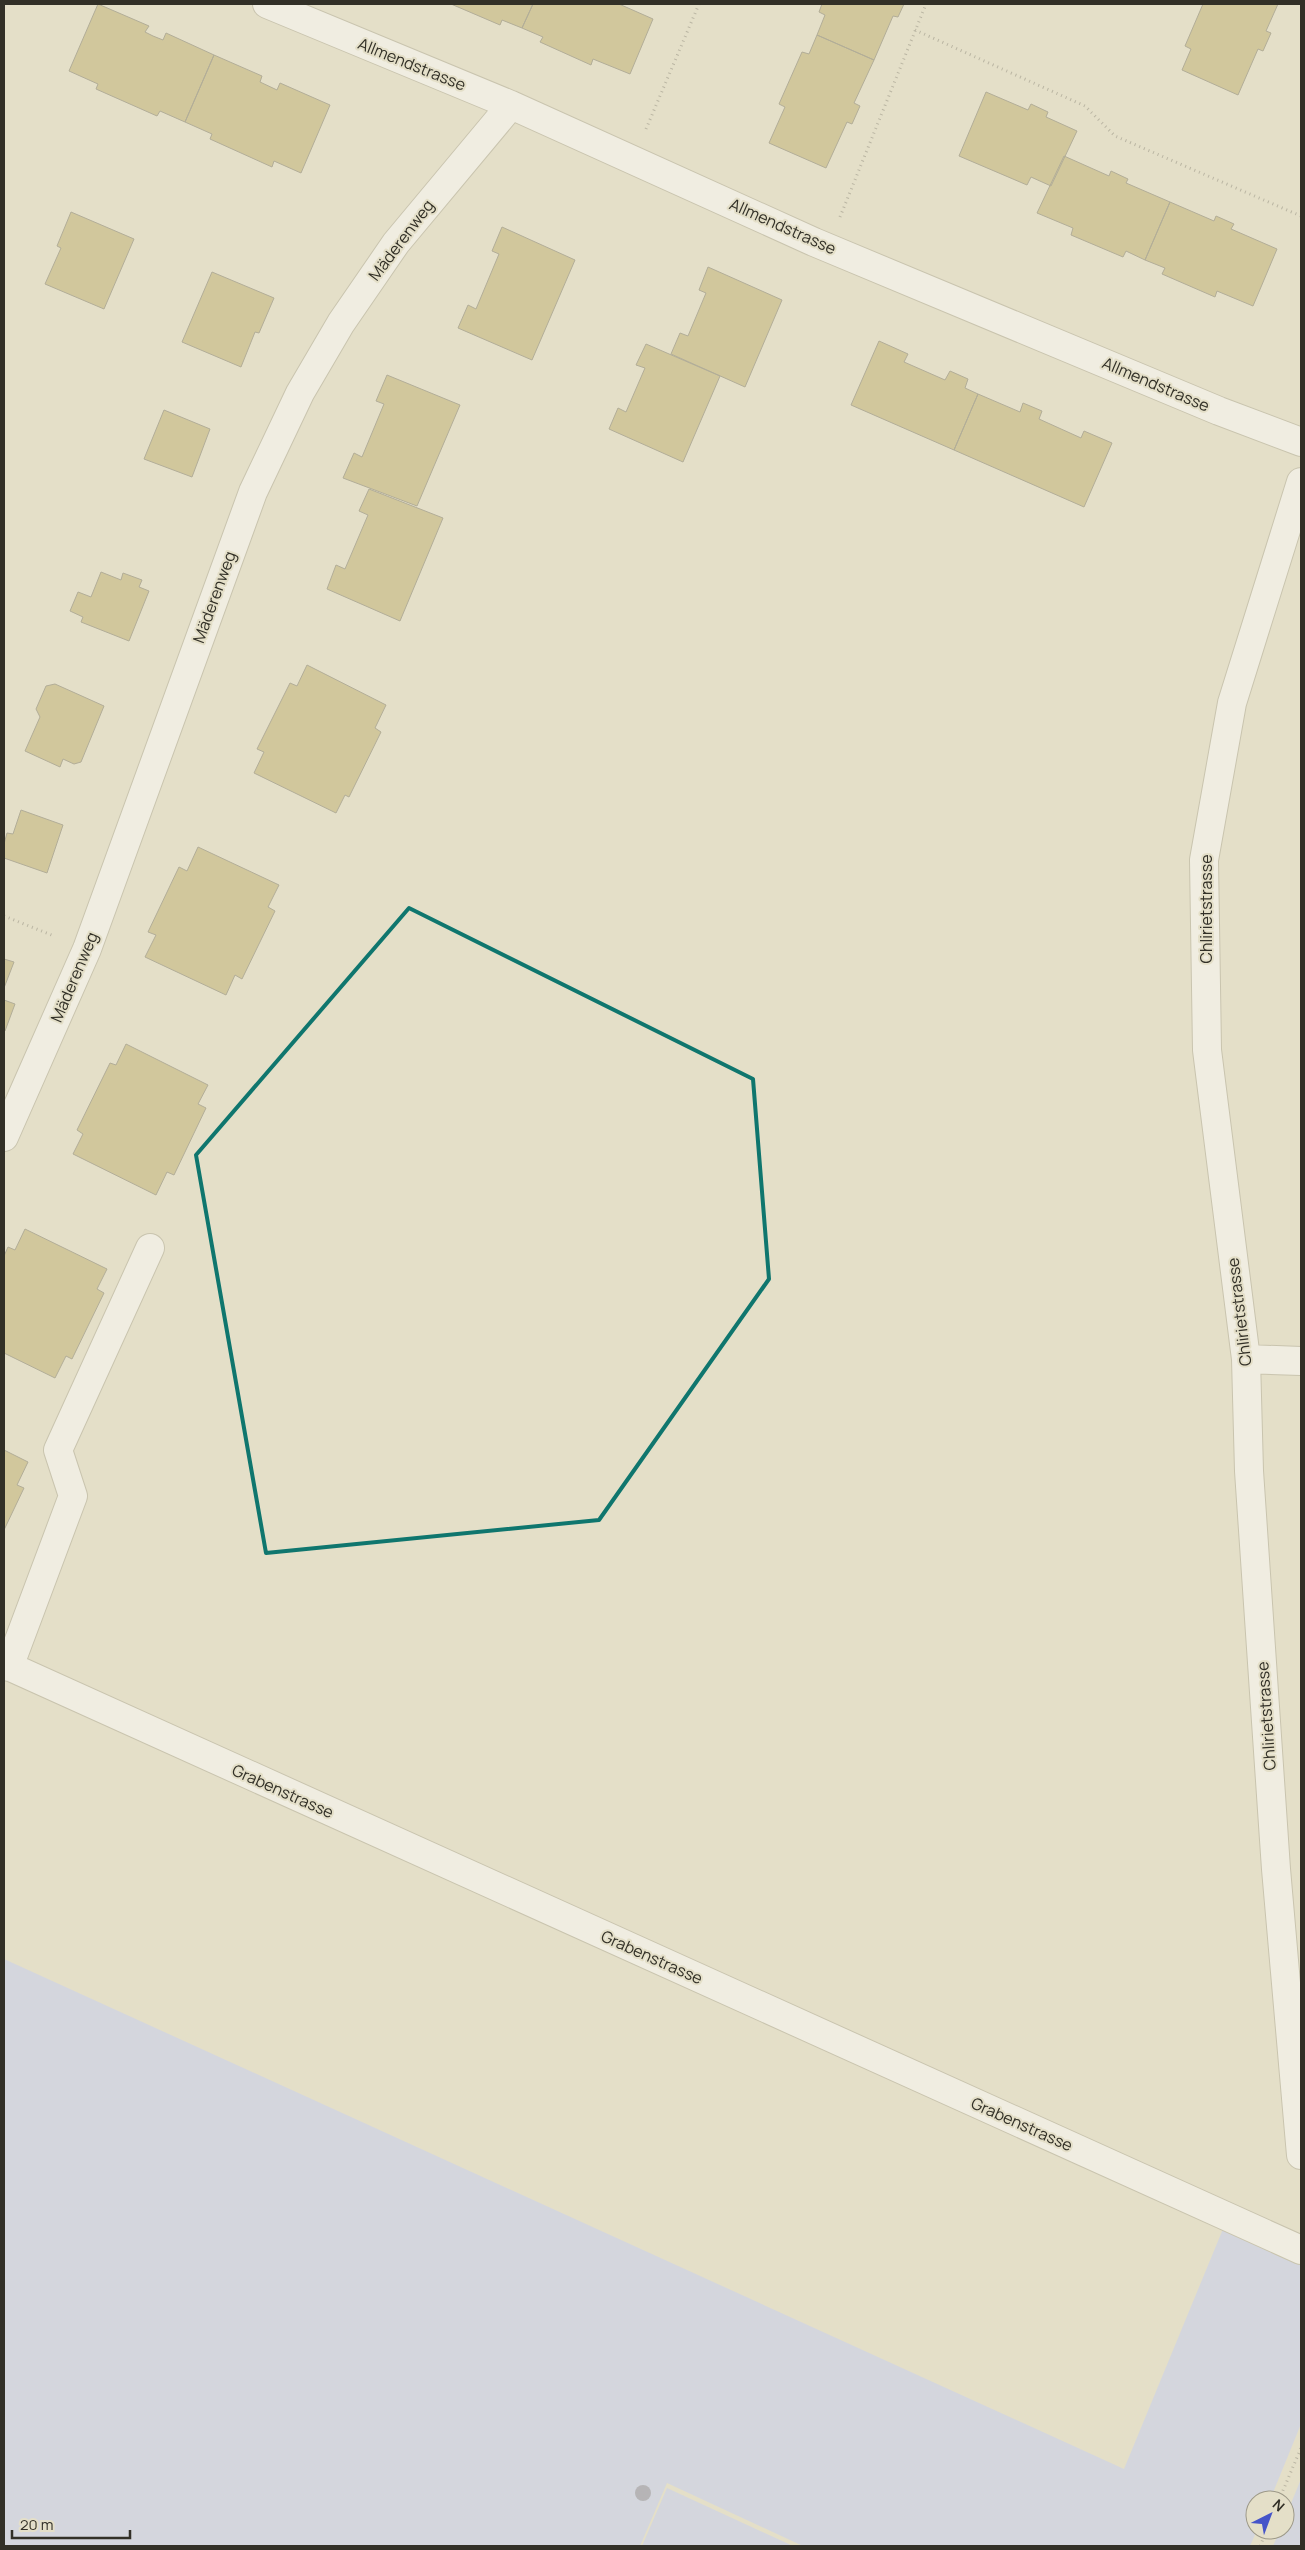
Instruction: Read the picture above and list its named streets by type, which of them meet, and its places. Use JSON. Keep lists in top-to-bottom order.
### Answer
{
  "streets": {
    "street": [
      "Allmendstrasse",
      "Mäderenweg",
      "Chlirietstrasse",
      "Grabenstrasse"
    ]
  },
  "crossings": [
    ["Allmendstrasse", "Mäderenweg"]
  ],
  "scale_bar": "20 m",
  "north": "top right"
}
